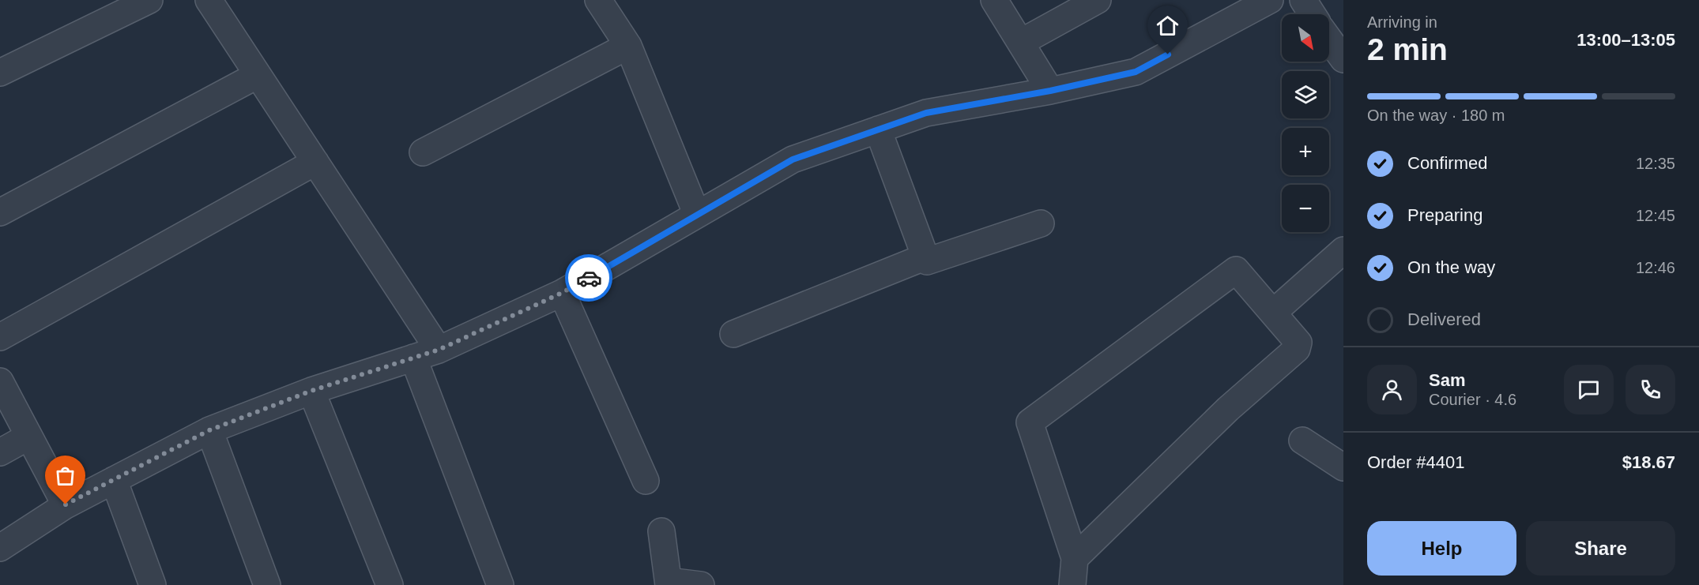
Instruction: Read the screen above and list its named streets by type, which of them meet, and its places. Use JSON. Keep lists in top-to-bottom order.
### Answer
{
  "north": "bottom right",
  "page": {
    "heading": ["2 min", "Arriving in", "13:00–13:05"],
    "panel": [
      "Sam",
      "Courier · 4.6",
      "Order #4401",
      "$18.67"
    ],
    "map_buttons": ["+", "−"],
    "bar": "On the way · 180 m",
    "list": [
      ["Confirmed", "12:35"],
      ["Preparing", "12:45"],
      ["On the way", "12:46"],
      "Delivered"
    ],
    "buttons": ["Help", "Share"]
  }
}
